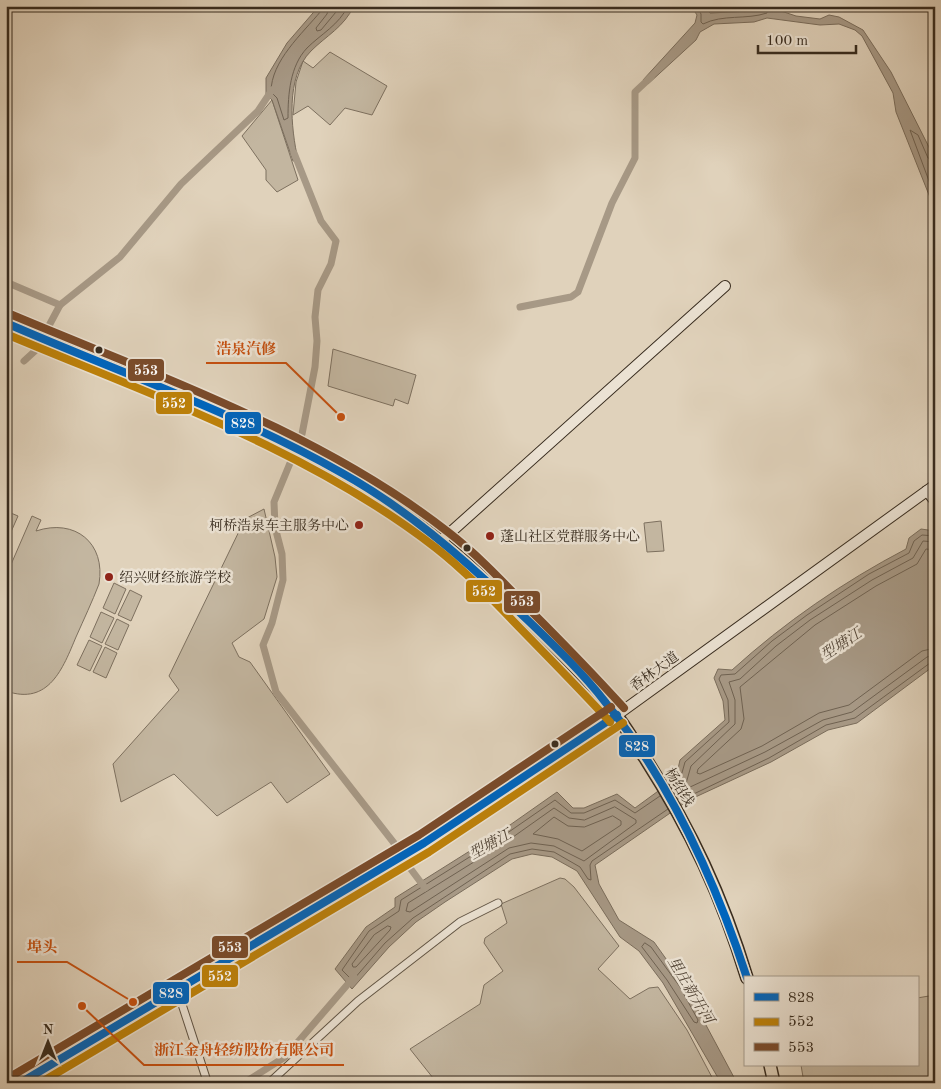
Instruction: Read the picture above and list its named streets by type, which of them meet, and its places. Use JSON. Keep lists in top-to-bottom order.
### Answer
{
  "streets": {
    "main road": ["杨绍线"],
    "street": ["香林大道"]
  },
  "crossings": [
    ["香林大道", "杨绍线"]
  ],
  "water": ["型塘江", "里庄新开河"],
  "places": [
    "浩泉汽修",
    "柯桥浩泉车主服务中心",
    "蓬山社区党群服务中心",
    "绍兴财经旅游学校",
    "埠头",
    "浙江金舟轻纺股份有限公司"
  ],
  "lines": ["transit line 553", "transit line 828", "transit line 552"],
  "legend": ["828", "552", "553"],
  "scale_bar": "100 m",
  "north": "top"
}
